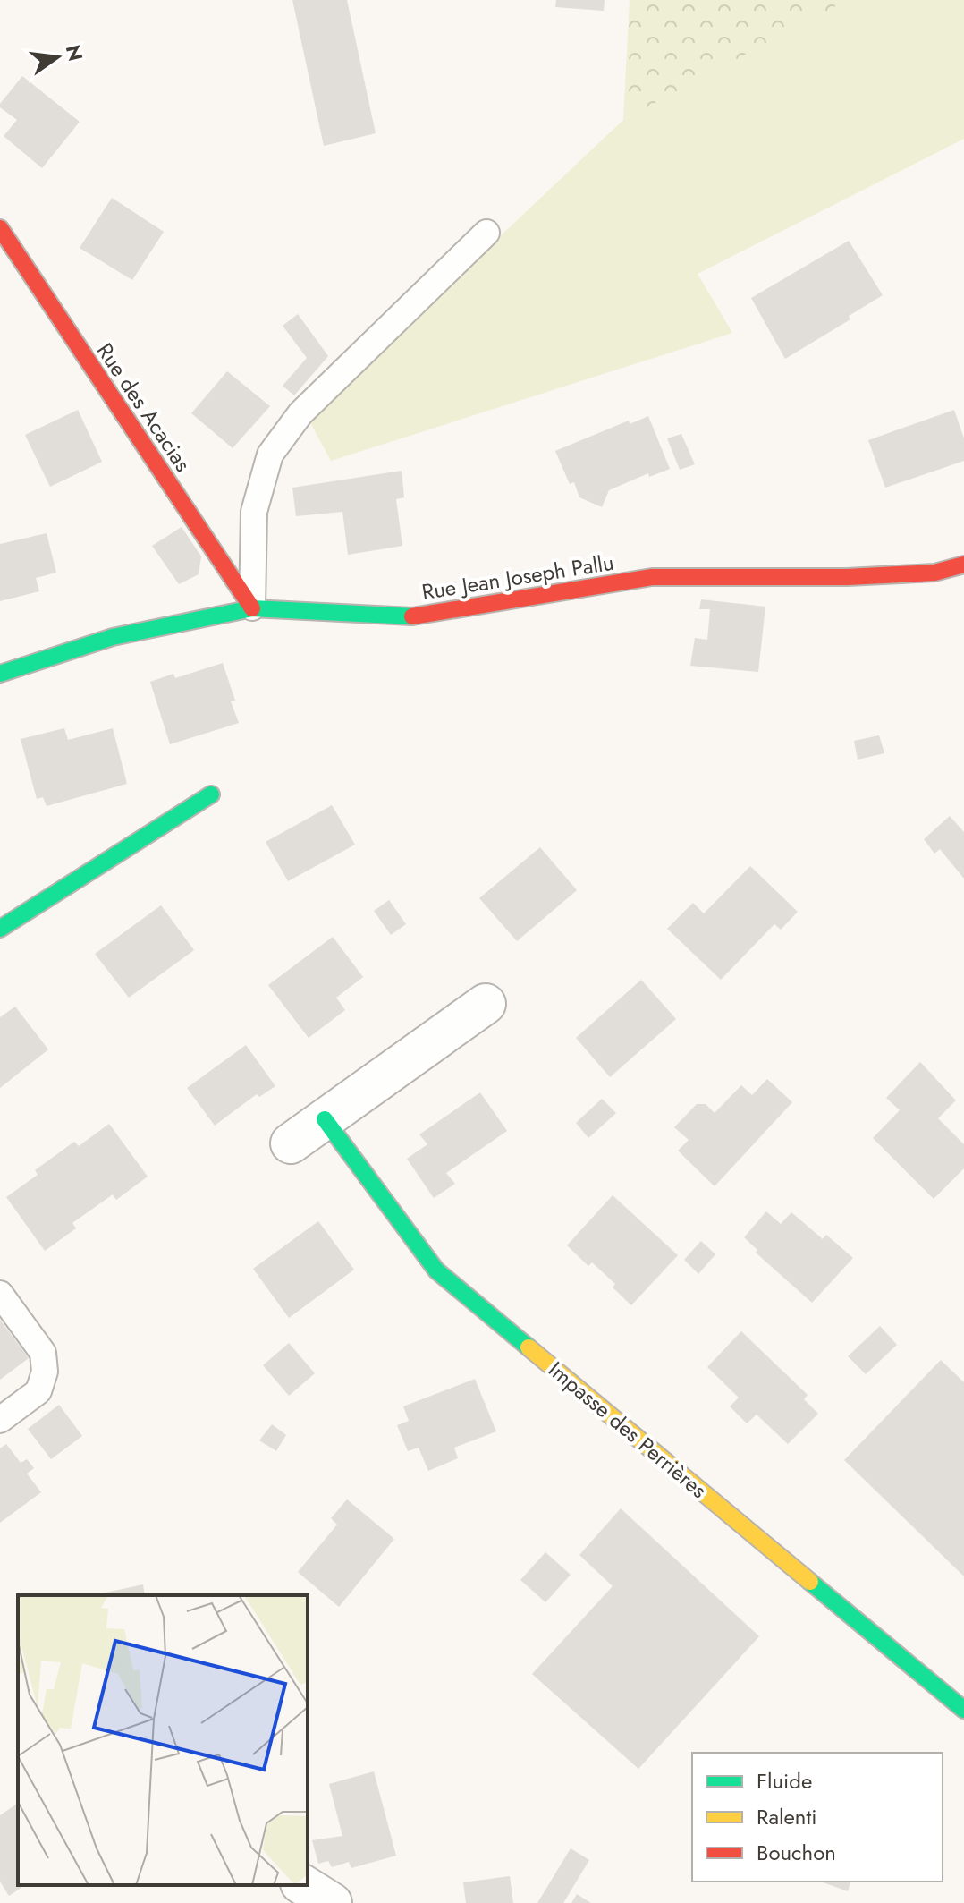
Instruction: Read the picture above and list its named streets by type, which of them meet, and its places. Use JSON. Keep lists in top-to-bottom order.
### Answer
{
  "streets": {
    "street": ["Rue des Acacias", "Rue Jean Joseph Pallu", "Impasse des Perrières"]
  },
  "crossings": [
    ["Rue des Acacias", "Rue Jean Joseph Pallu"]
  ],
  "legend": ["Fluide", "Ralenti", "Bouchon"],
  "north": "right"
}
